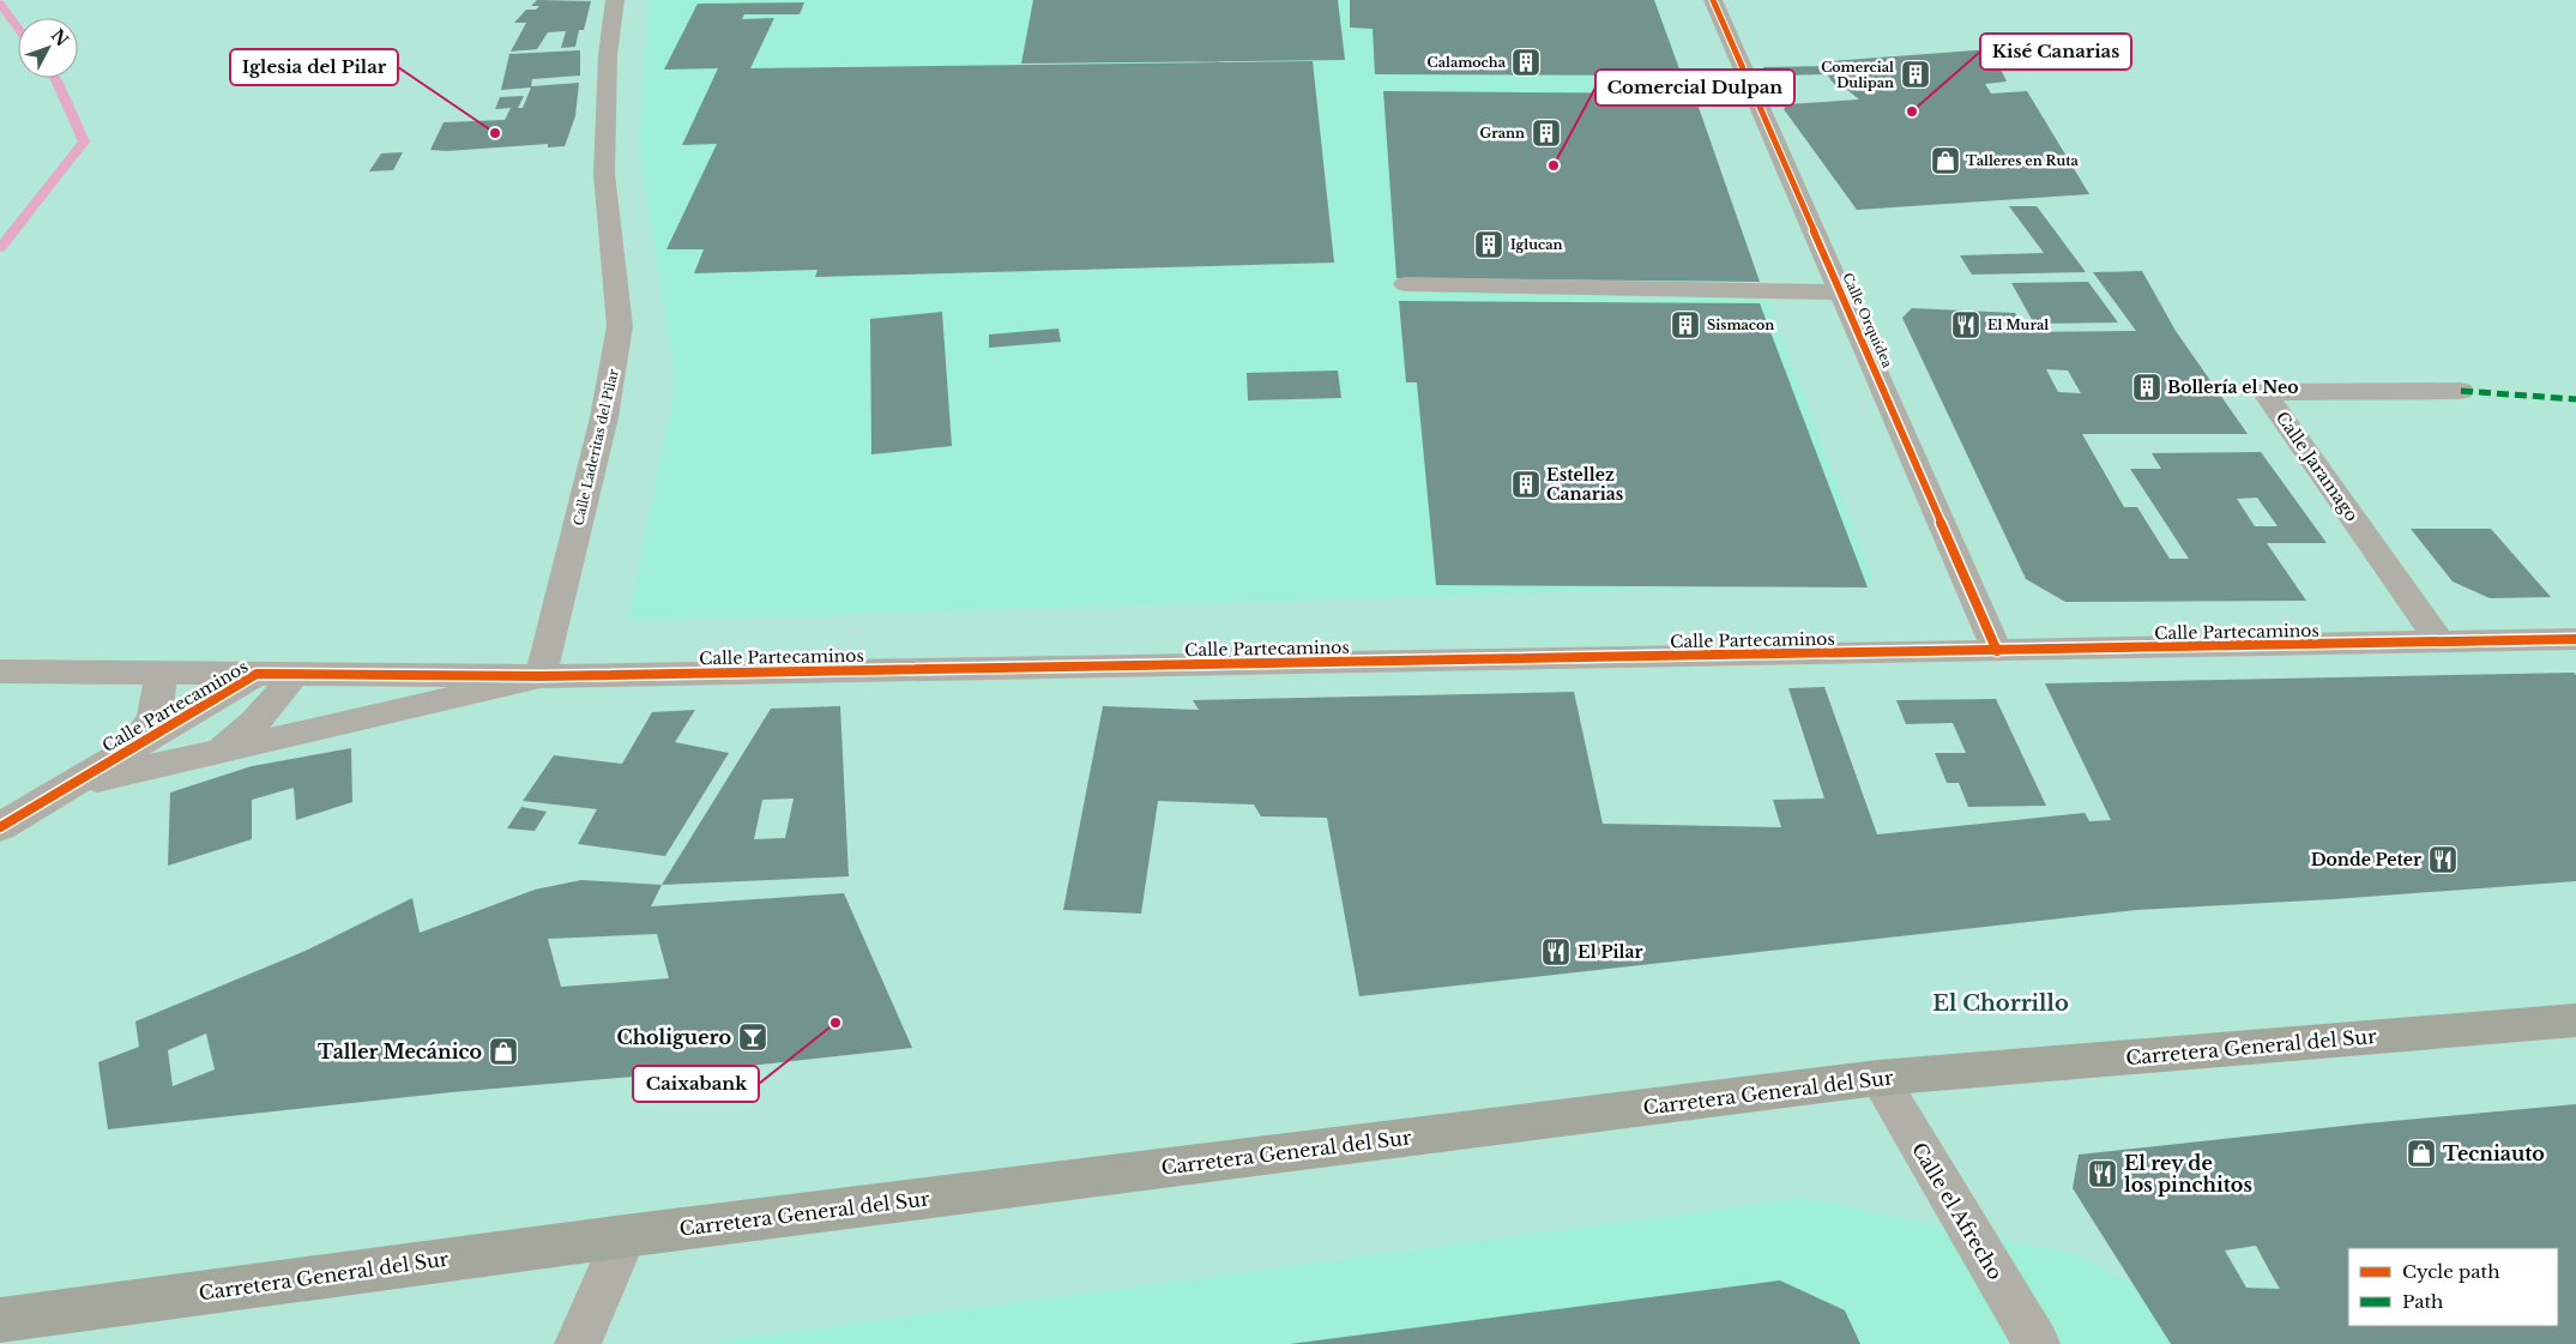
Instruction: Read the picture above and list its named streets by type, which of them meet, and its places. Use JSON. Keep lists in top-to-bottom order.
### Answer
{
  "streets": {
    "main road": ["Carretera General del Sur"],
    "street": [
      "Calle Orquídea",
      "Calle Laderitas del Pilar",
      "Calle Jaramago",
      "Calle Partecaminos",
      "Calle el Afrecho"
    ]
  },
  "crossings": [
    ["Calle Orquídea", "Calle Partecaminos"],
    ["Calle Laderitas del Pilar", "Calle Partecaminos"],
    ["Calle Jaramago", "Calle Partecaminos"],
    ["Carretera General del Sur", "Calle el Afrecho"]
  ],
  "districts": ["El Chorrillo"],
  "places": {
    "building": [
      "Calamocha",
      "Comercial Dulipan",
      "Grann",
      "Iglucan",
      "Sismacon",
      "Bollería el Neo",
      "Estellez Canarias"
    ],
    "other": [
      "Kisé Canarias",
      "Iglesia del Pilar",
      "Comercial Dulpan",
      "Caixabank"
    ],
    "shop": ["Talleres en Ruta", "Taller Mecánico", "Tecniauto"],
    "restaurant": [
      "El Mural",
      "Donde Peter",
      "El Pilar",
      "El rey de los pinchitos"
    ],
    "bar": ["Choliguero"]
  },
  "legend": ["Cycle path", "Path"],
  "north": "top right"
}
